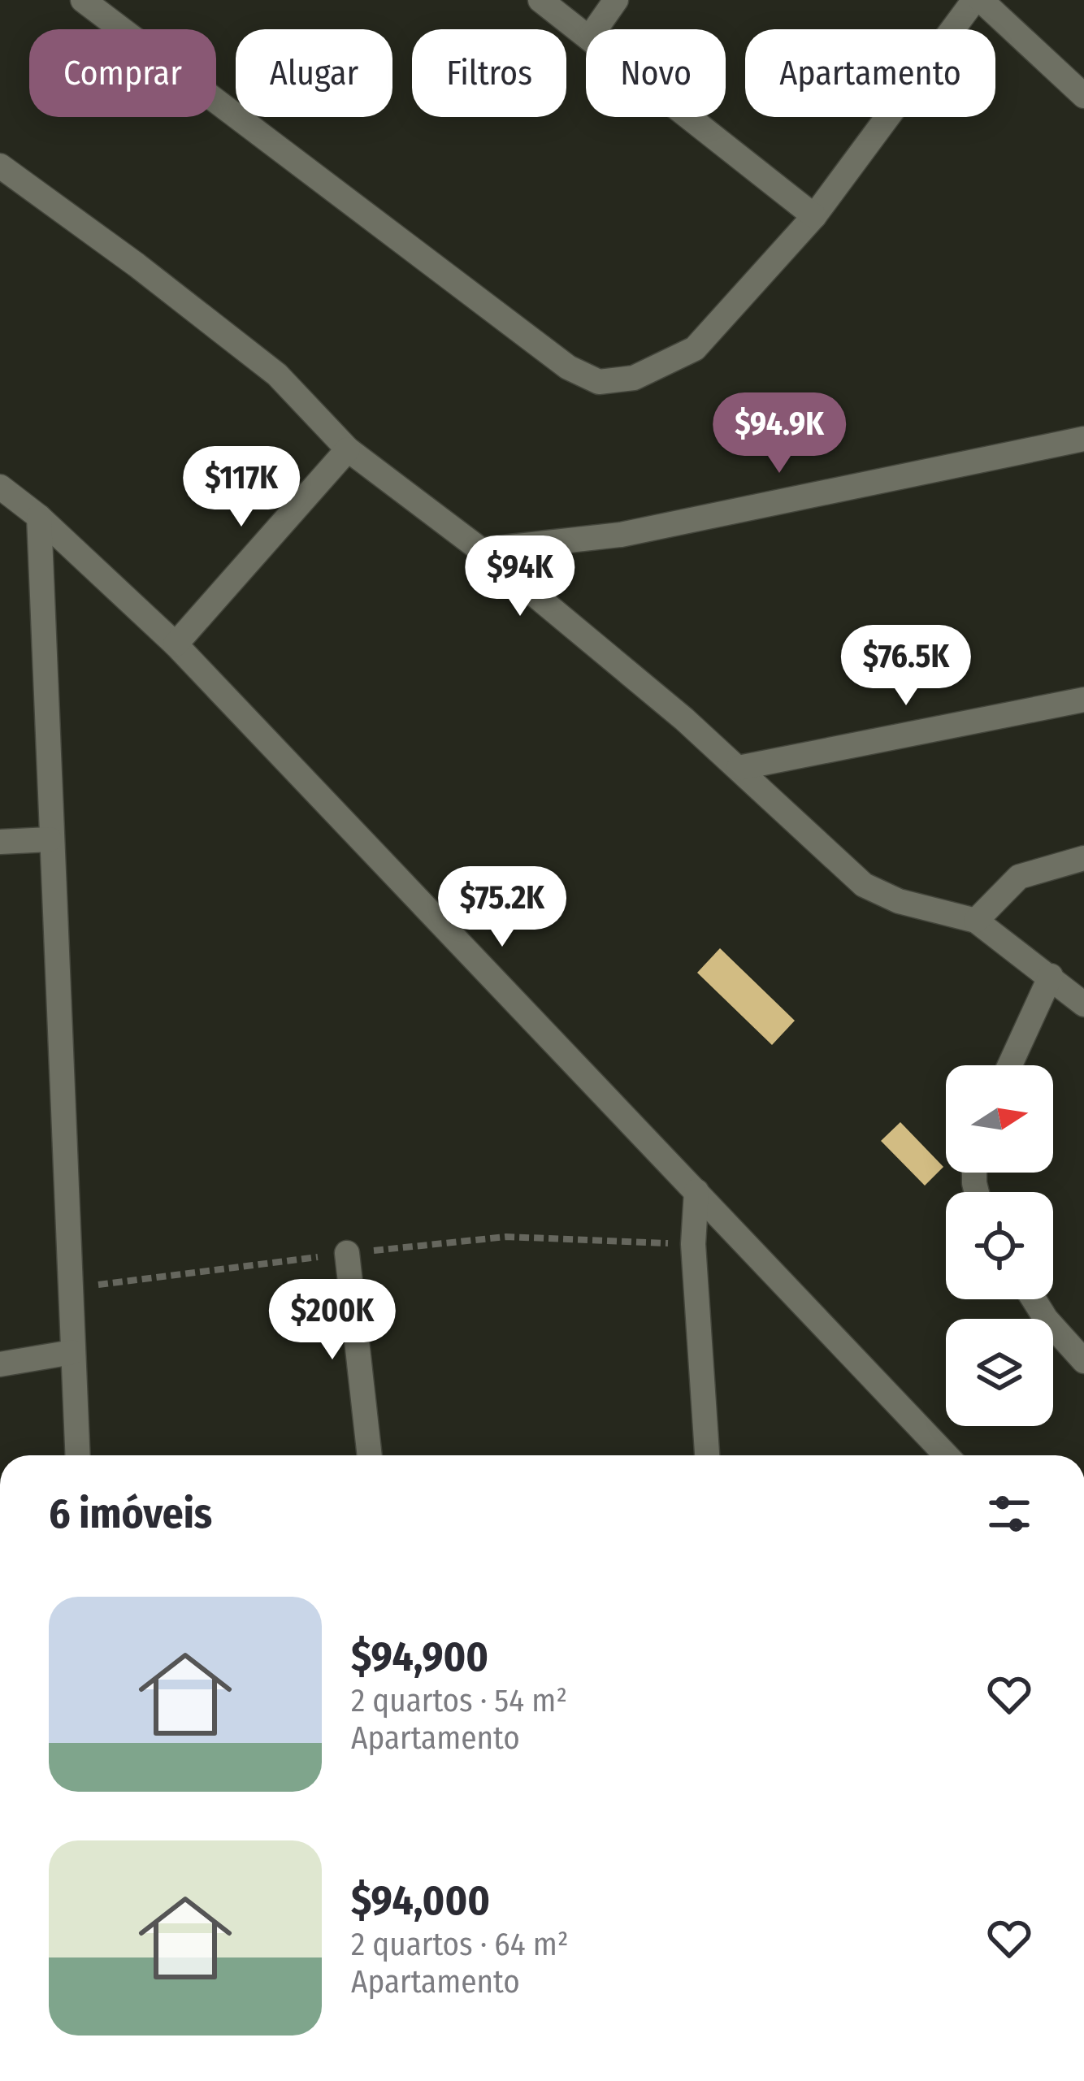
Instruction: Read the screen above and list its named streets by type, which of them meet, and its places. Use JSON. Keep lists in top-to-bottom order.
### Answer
{
  "north": "right",
  "page": {
    "chip": [
      "Comprar",
      "Alugar",
      "Filtros",
      "Novo",
      "Apartamento"
    ],
    "price": [
      "$94.9K",
      "$117K",
      "$94K",
      "$76.5K",
      "$75.2K",
      "$200K"
    ],
    "heading": "6 imóveis",
    "list": [
      {
        "name": "$94,900",
        "note": "2 quartos · 54 m² · Apartamento"
      },
      {
        "name": "$94,000",
        "note": "2 quartos · 64 m² · Apartamento"
      }
    ]
  }
}
